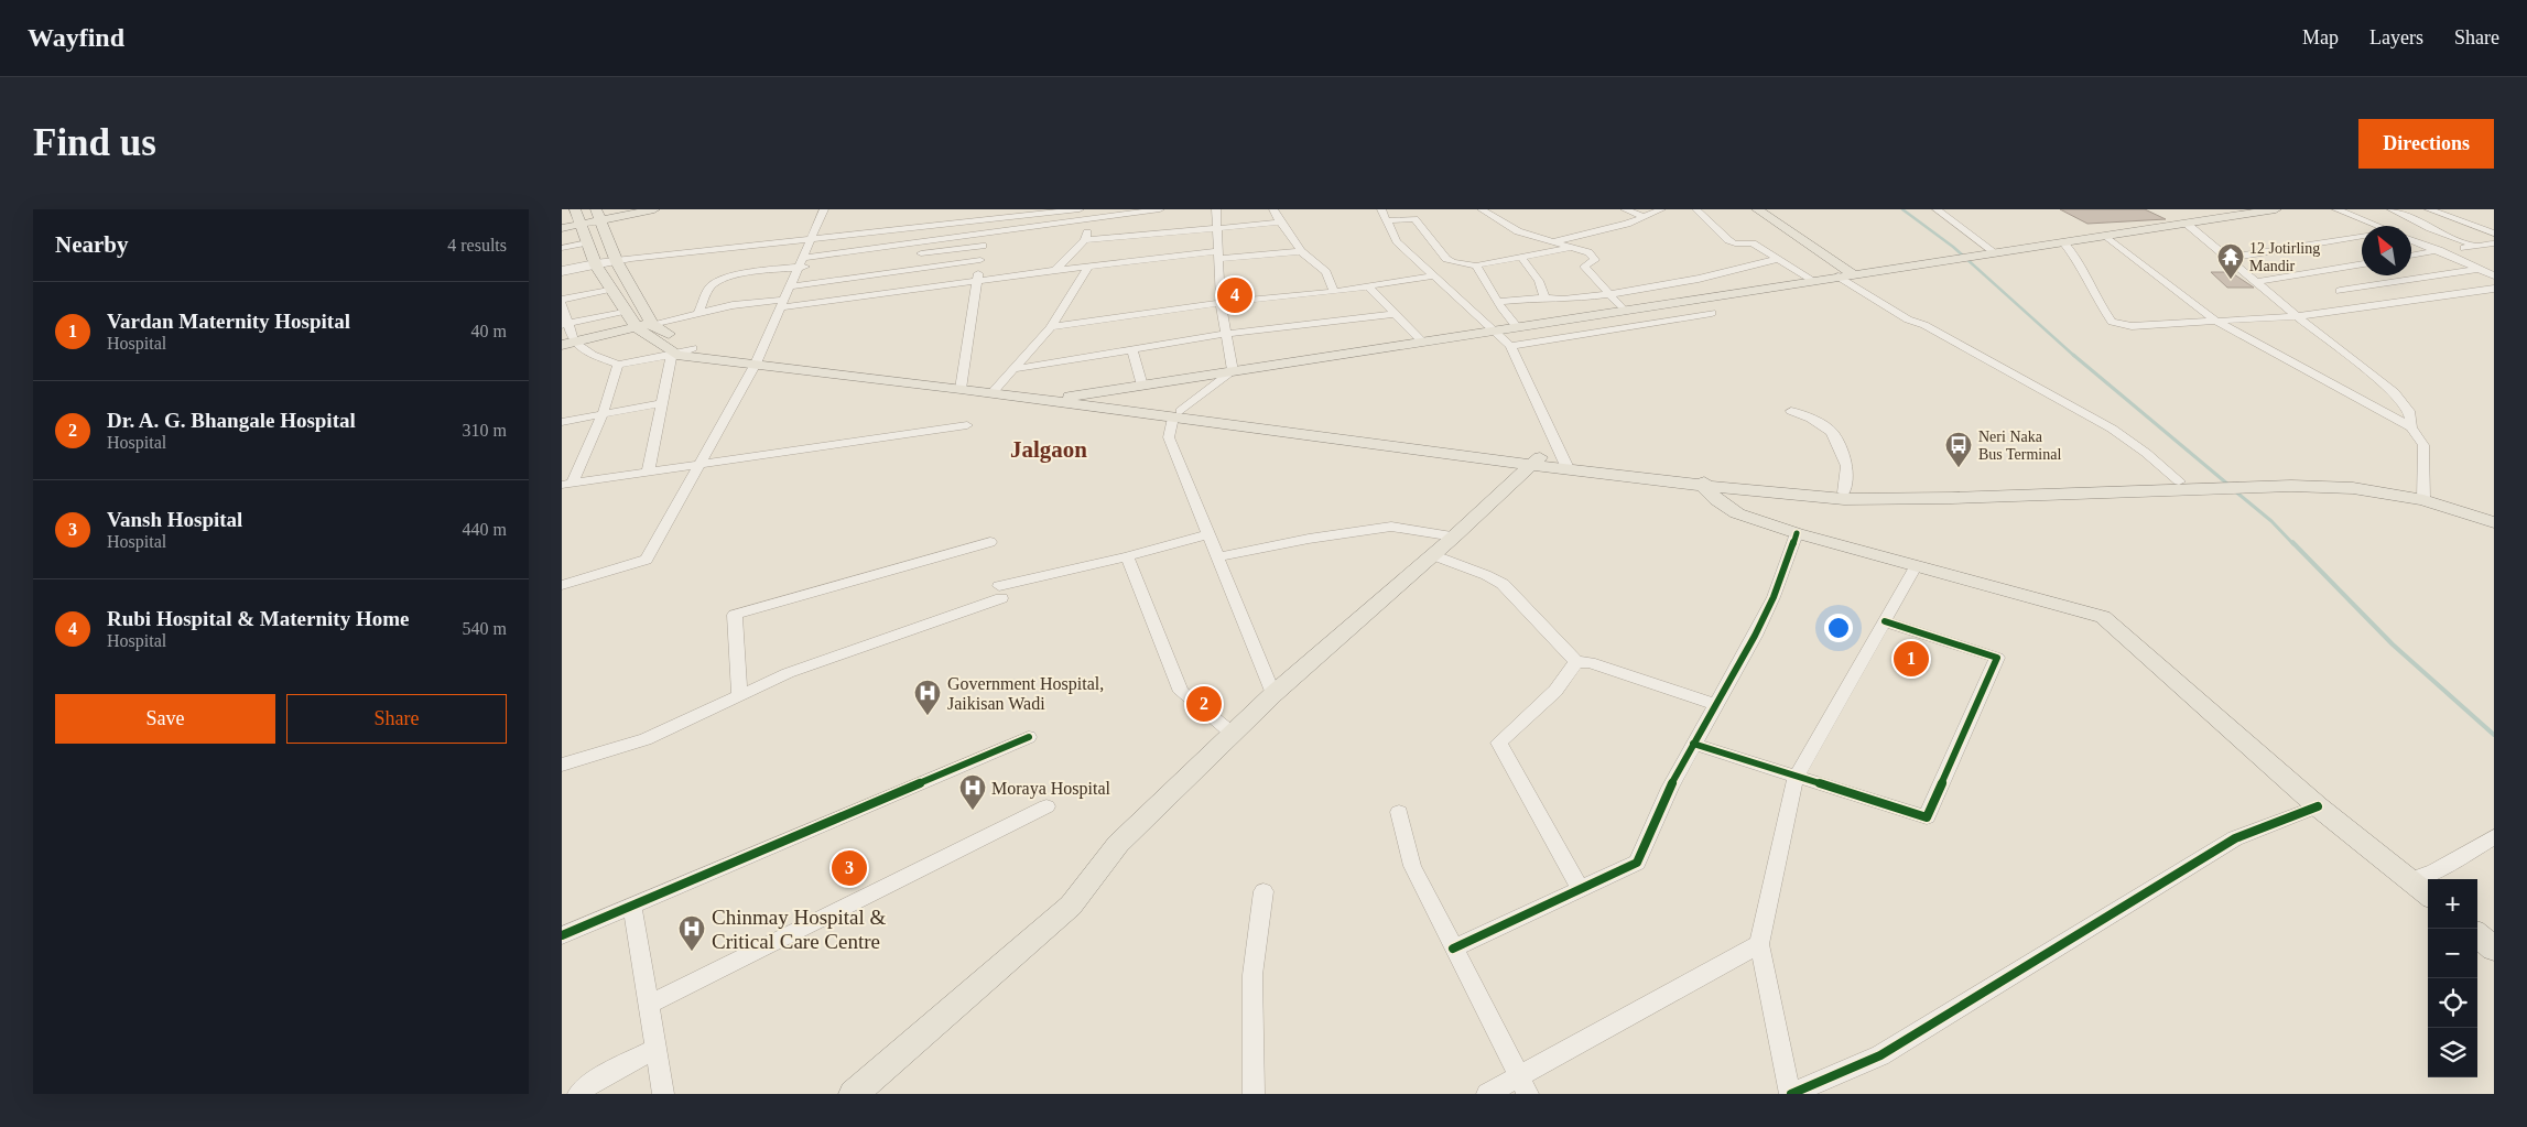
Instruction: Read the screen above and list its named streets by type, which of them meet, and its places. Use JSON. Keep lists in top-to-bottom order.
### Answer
{
  "districts": ["Jalgaon"],
  "places": {
    "temple": ["12 Jotirling Mandir"],
    "bus stop": ["Neri Naka Bus Terminal"],
    "hospital": ["Government Hospital, Jaikisan Wadi", "Moraya Hospital", "Chinmay Hospital & Critical Care Centre"]
  },
  "north": "top left",
  "page": {
    "header": "Wayfind",
    "nav": ["Map", "Layers", "Share"],
    "buttons": [
      "Directions",
      ["Save", "Share"]
    ],
    "title": "Find us",
    "heading": ["Nearby", "4 results"],
    "pins": [
      "4",
      "1",
      "2",
      "3"
    ],
    "list": [
      {
        "mark": "1",
        "name": "Vardan Maternity Hospital",
        "note": "Hospital",
        "value": "40 m"
      },
      {
        "mark": "2",
        "name": "Dr. A. G. Bhangale Hospital",
        "note": "Hospital",
        "value": "310 m"
      },
      {
        "mark": "3",
        "name": "Vansh Hospital",
        "note": "Hospital",
        "value": "440 m"
      },
      {
        "mark": "4",
        "name": "Rubi Hospital & Maternity Home",
        "note": "Hospital",
        "value": "540 m"
      }
    ],
    "map_buttons": ["+", "−"]
  }
}
